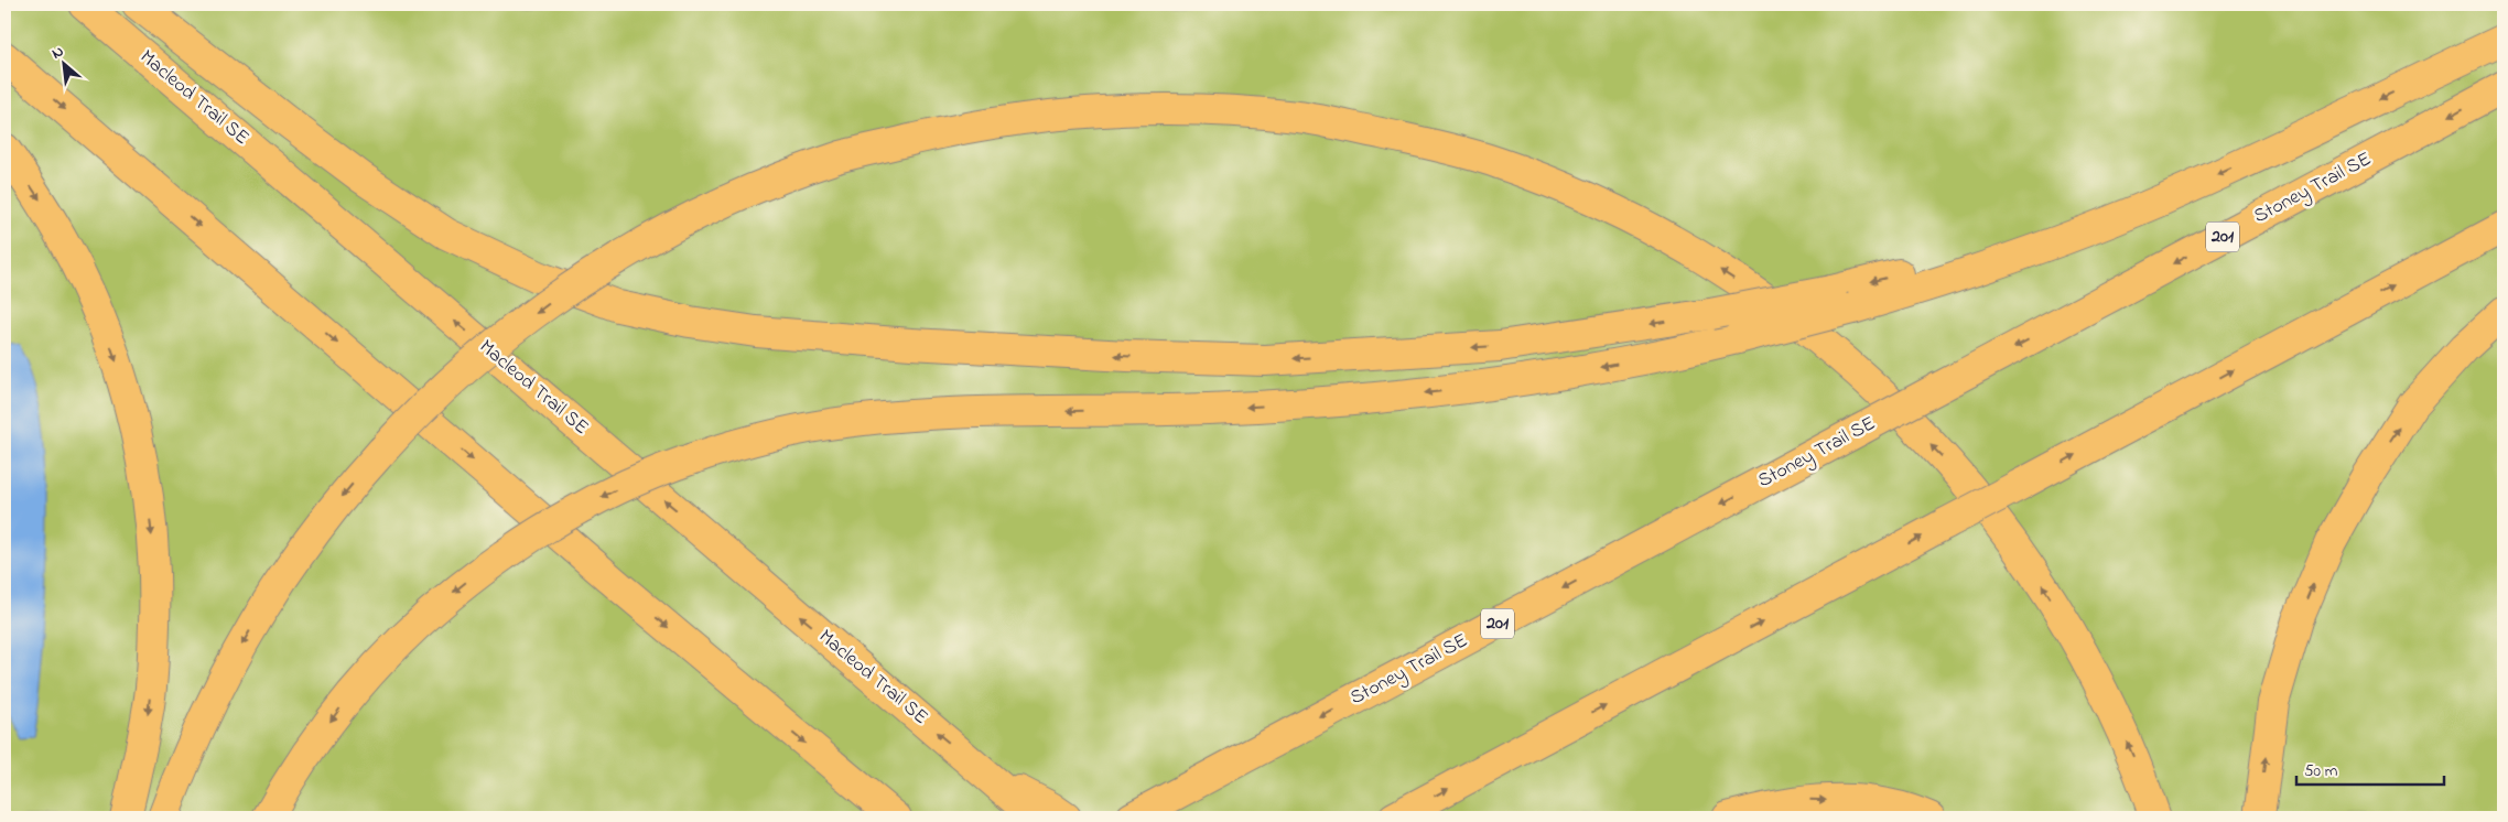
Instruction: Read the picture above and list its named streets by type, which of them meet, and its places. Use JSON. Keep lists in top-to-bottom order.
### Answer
{
  "streets": {
    "highway": ["Macleod Trail SE", "Stoney Trail SE", "201"]
  },
  "scale_bar": "50 m",
  "north": "top left"
}
